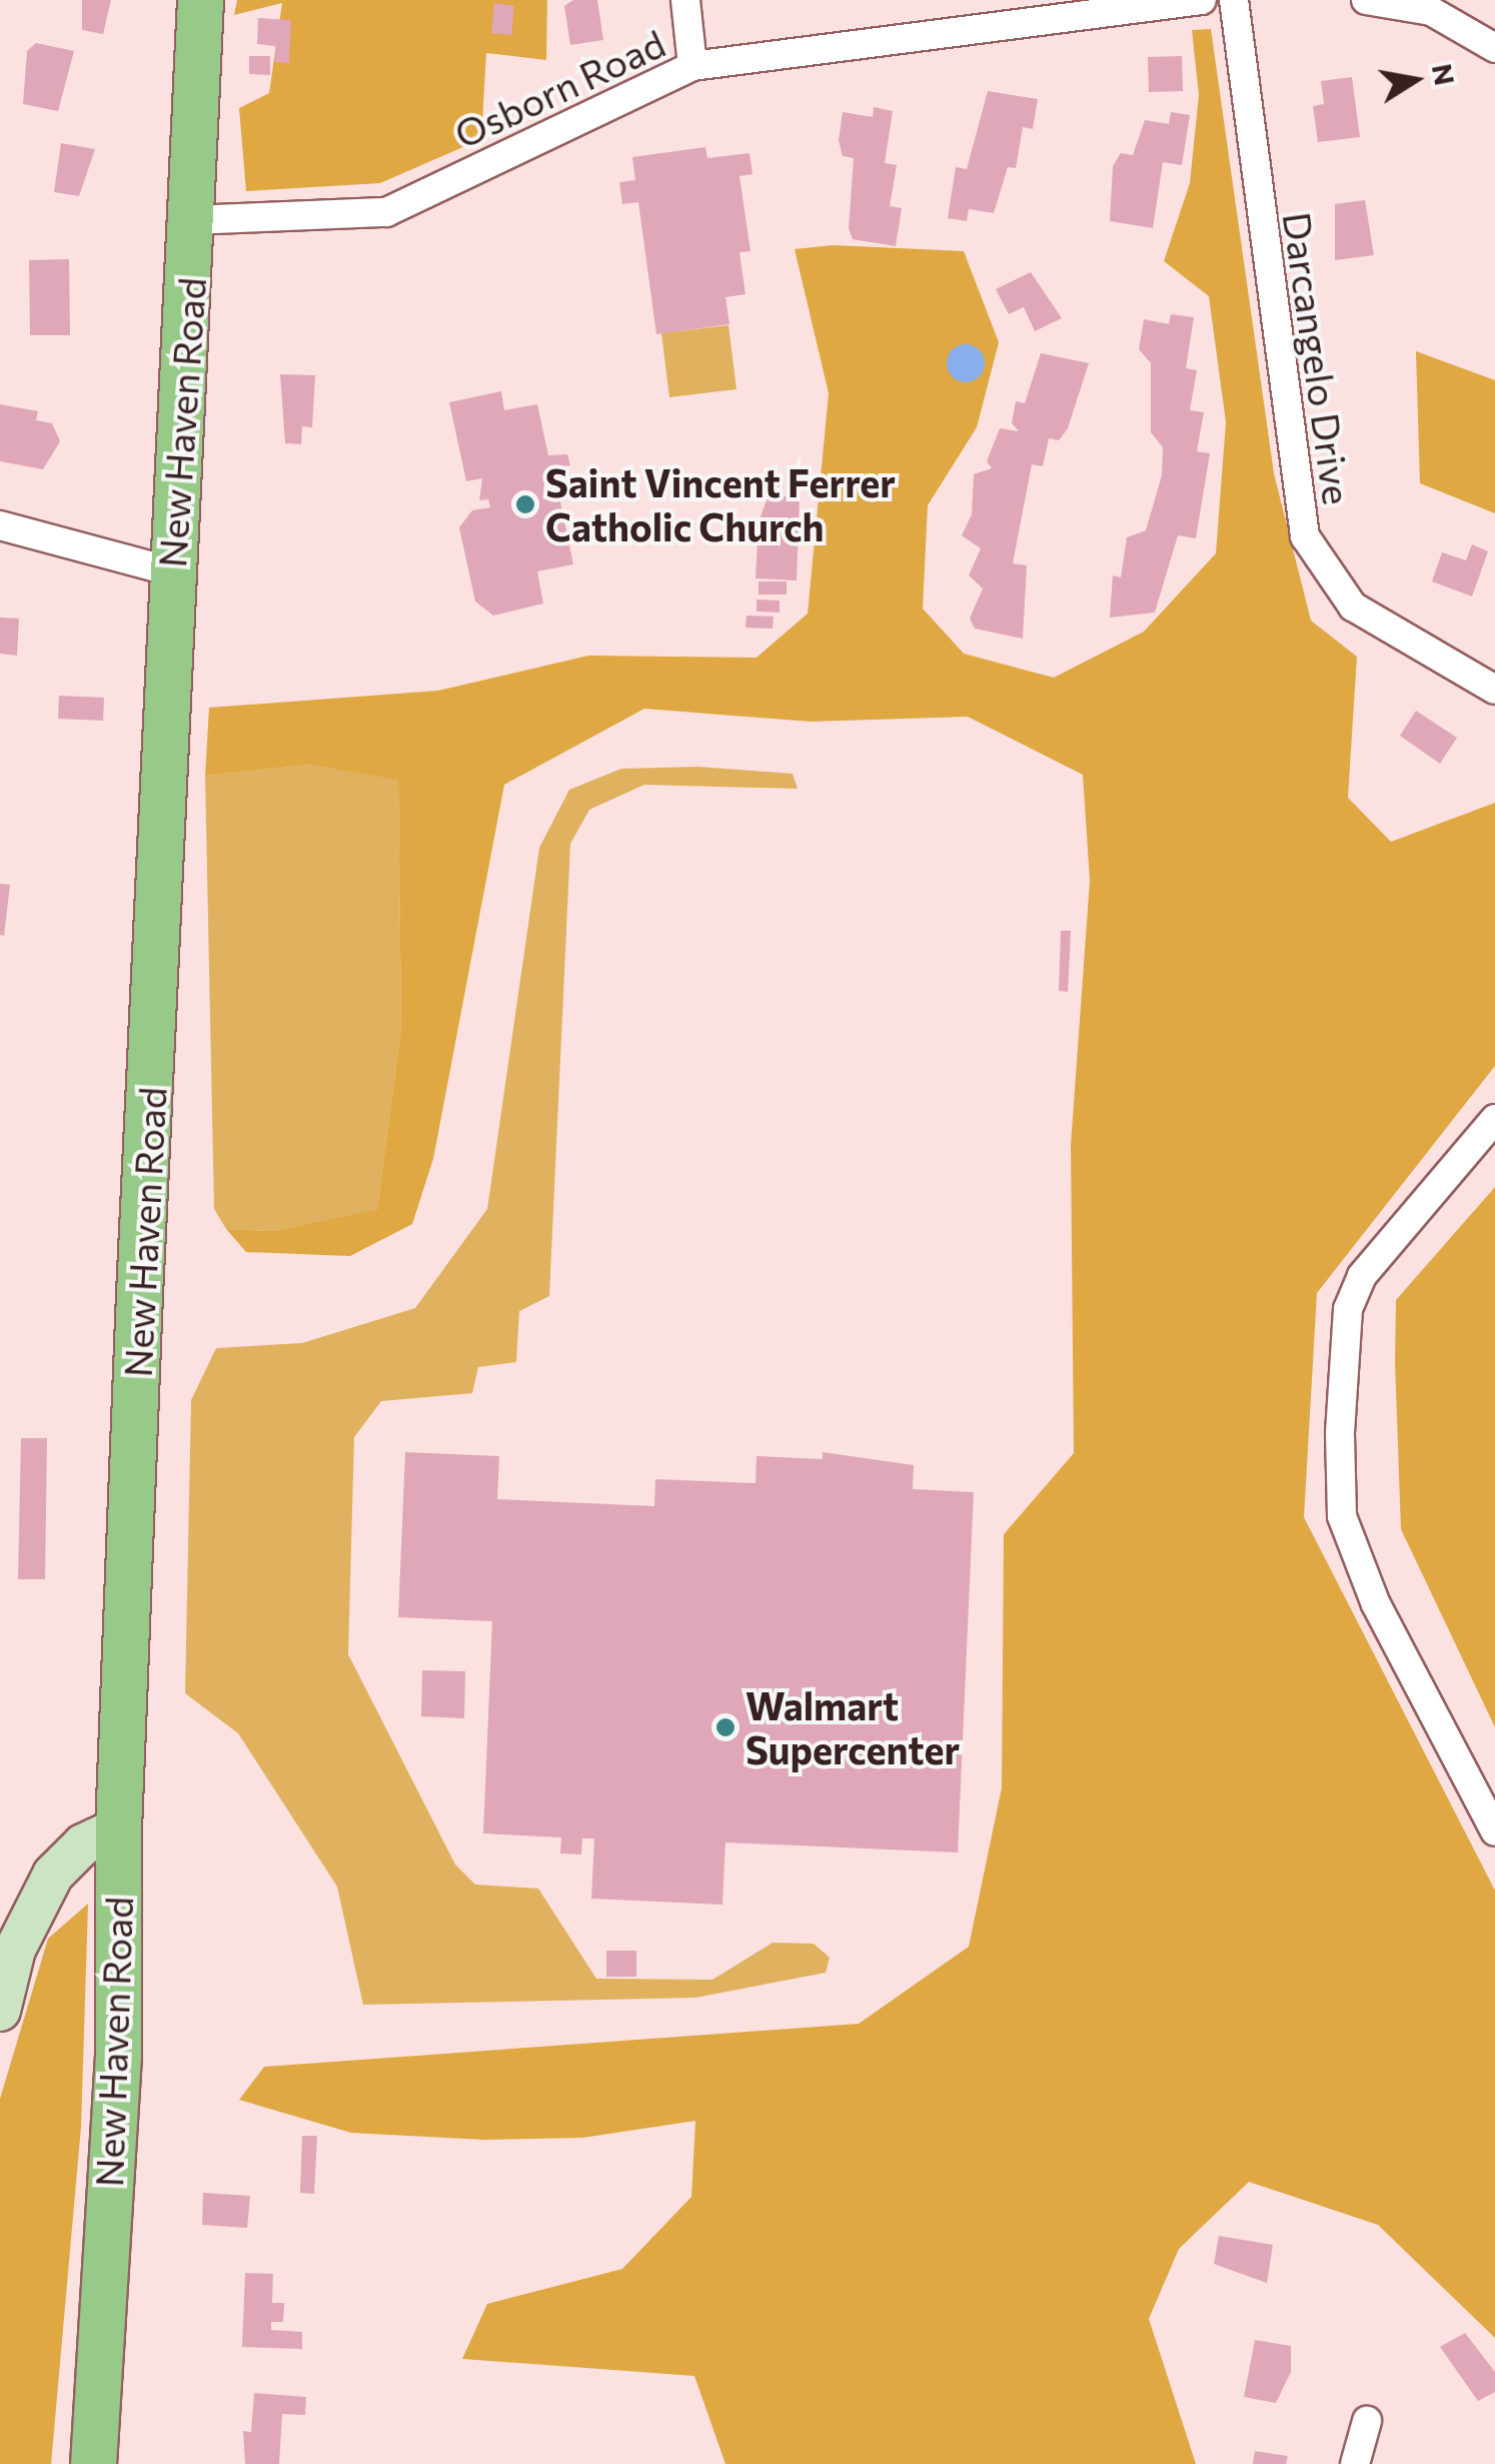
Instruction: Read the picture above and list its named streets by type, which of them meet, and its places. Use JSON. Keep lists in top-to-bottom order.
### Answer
{
  "streets": {
    "main road": ["New Haven Road"],
    "street": ["Osborn Road", "Darcangelo Drive"]
  },
  "crossings": [
    ["Osborn Road", "New Haven Road"]
  ],
  "places": ["Saint Vincent Ferrer Catholic Church", "Walmart Supercenter"],
  "north": "right"
}
